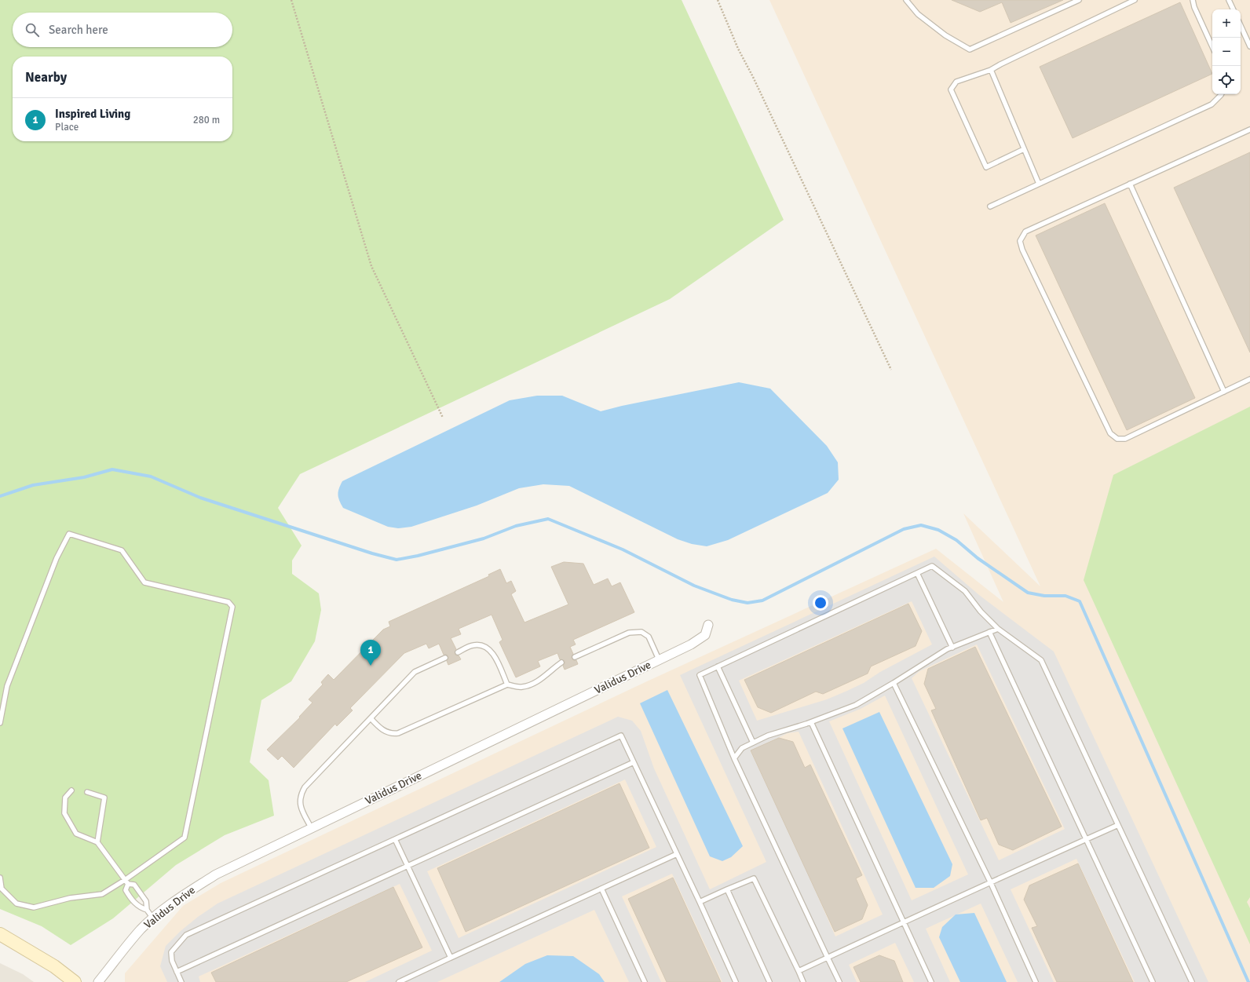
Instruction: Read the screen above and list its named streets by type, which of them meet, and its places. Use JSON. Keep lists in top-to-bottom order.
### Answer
{
  "streets": {
    "street": ["Validus Drive"]
  },
  "page": {
    "map_buttons": ["+", "−"],
    "search": "Search here",
    "heading": "Nearby",
    "list": [
      {
        "mark": "1",
        "name": "Inspired Living",
        "note": "Place",
        "value": "280 m"
      }
    ],
    "pins": "1"
  }
}
